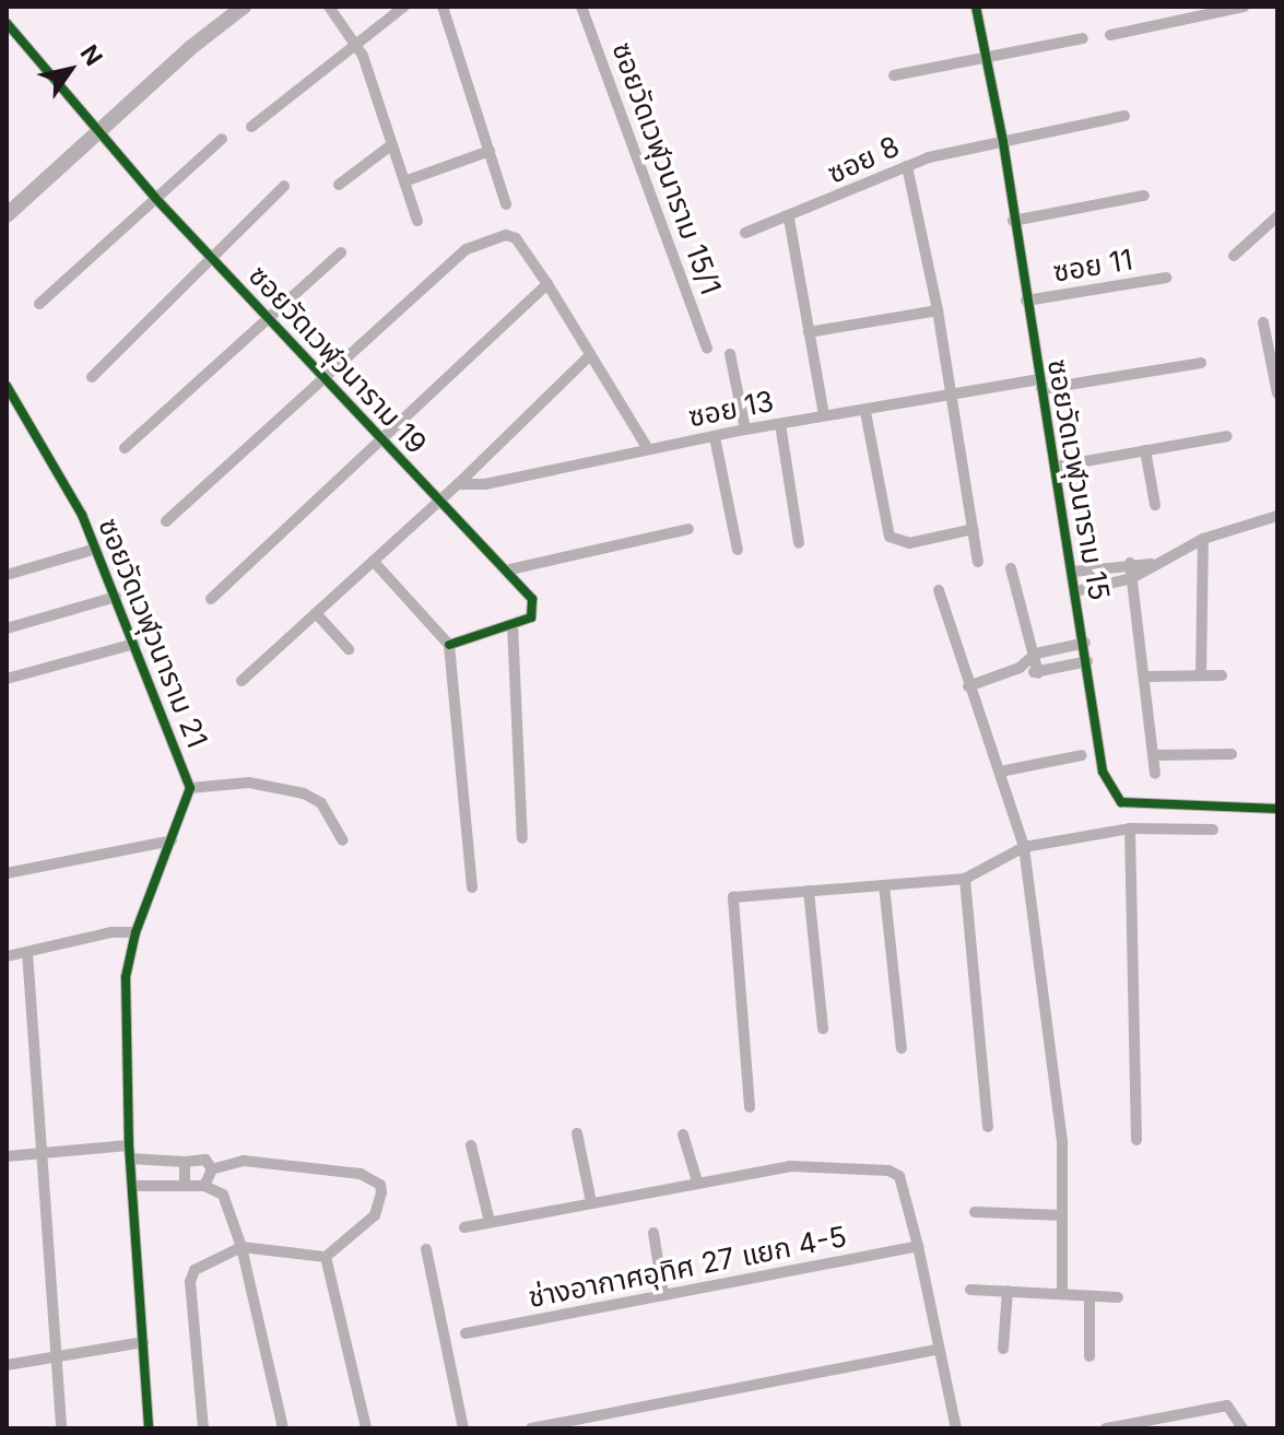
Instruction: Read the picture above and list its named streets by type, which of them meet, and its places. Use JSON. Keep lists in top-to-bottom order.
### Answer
{
  "streets": {
    "street": [
      "ซอย 8",
      "ซอยวัดเวฬุวนาราม 15/1",
      "ซอย 11",
      "ซอยวัดเวฬุวนาราม 19",
      "ซอย 13",
      "ซอยวัดเวฬุวนาราม 15",
      "ซอยวัดเวฬุวนาราม 21",
      "ช่างอากาศอุทิศ 27 แยก 4-5"
    ]
  },
  "crossings": [
    ["ซอย 8", "ซอยวัดเวฬุวนาราม 15"],
    ["ซอย 11", "ซอยวัดเวฬุวนาราม 15"],
    ["ซอย 13", "ซอยวัดเวฬุวนาราม 15"]
  ],
  "north": "top right"
}
